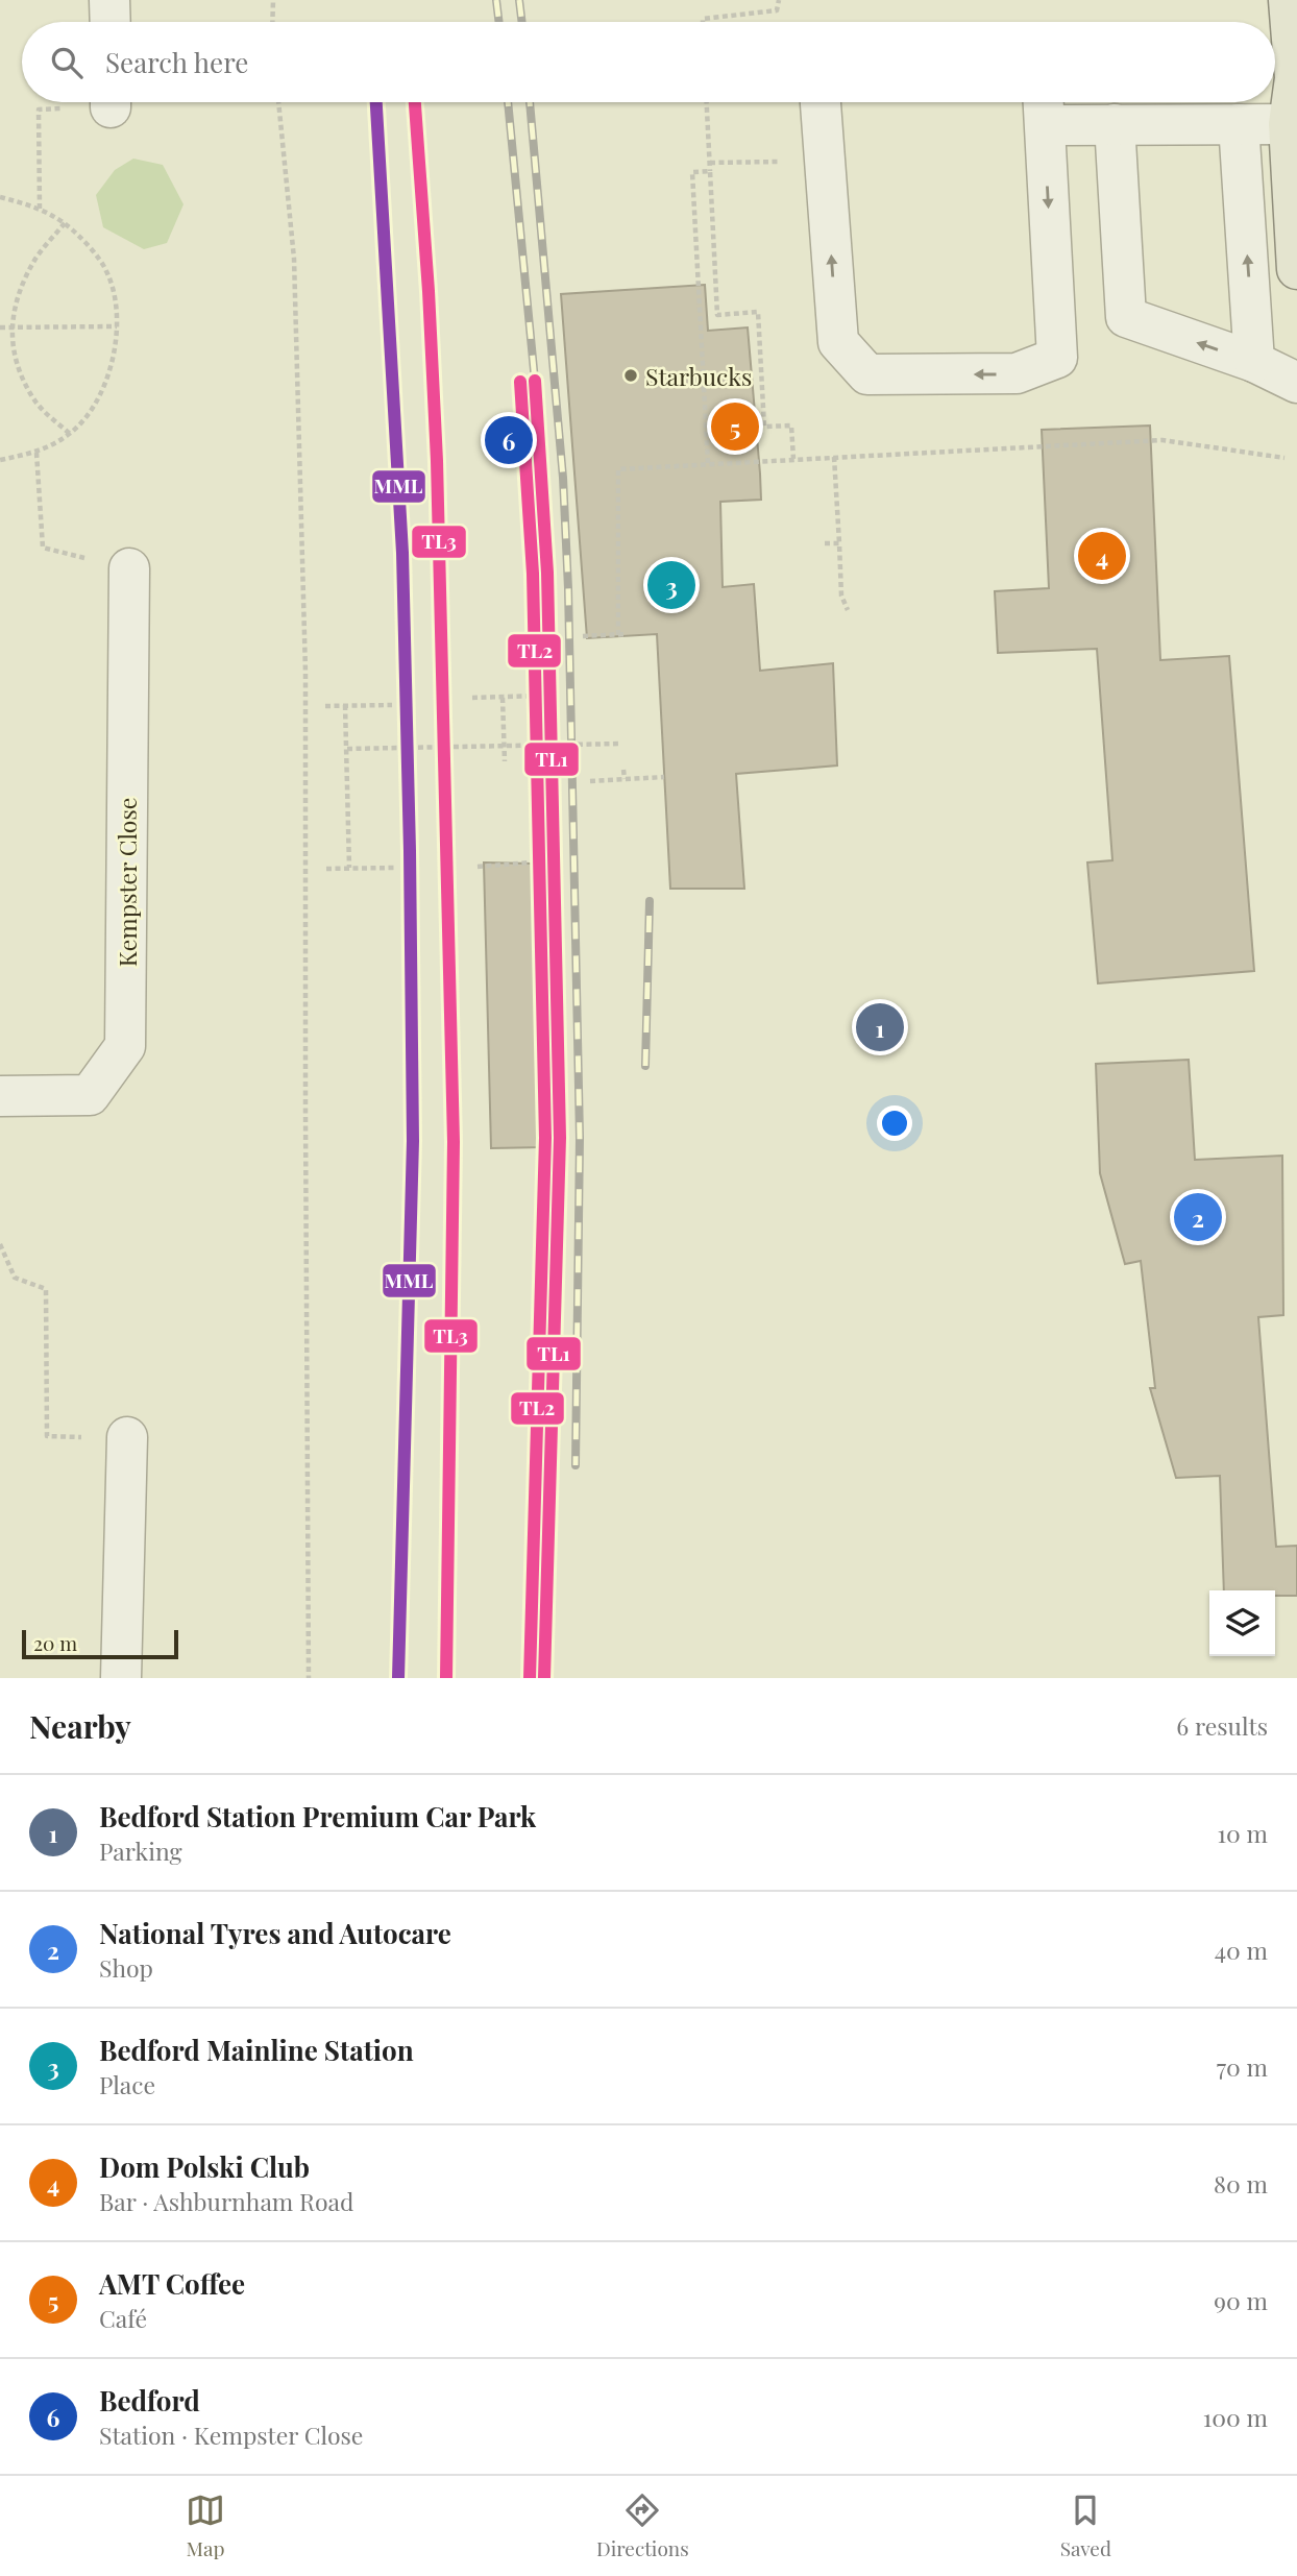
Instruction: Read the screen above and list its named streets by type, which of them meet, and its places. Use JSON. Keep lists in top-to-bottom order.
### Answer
{
  "streets": {
    "street": ["Kempster Close"]
  },
  "places": ["Starbucks"],
  "lines": [
    "transit line MML",
    "transit line TL3",
    "transit line TL1",
    "transit line TL2"
  ],
  "scale_bar": "20 m",
  "page": {
    "search": "Search here",
    "pins": [
      "5",
      "6",
      "4",
      "3",
      "1",
      "2"
    ],
    "scale": "20 m",
    "heading": ["Nearby", "6 results"],
    "list": [
      {
        "mark": "1",
        "name": "Bedford Station Premium Car Park",
        "note": "Parking",
        "value": "10 m"
      },
      {
        "mark": "2",
        "name": "National Tyres and Autocare",
        "note": "Shop",
        "value": "40 m"
      },
      {
        "mark": "3",
        "name": "Bedford Mainline Station",
        "note": "Place",
        "value": "70 m"
      },
      {
        "mark": "4",
        "name": "Dom Polski Club",
        "note": "Bar · Ashburnham Road",
        "value": "80 m"
      },
      {
        "mark": "5",
        "name": "AMT Coffee",
        "note": "Café",
        "value": "90 m"
      },
      {
        "mark": "6",
        "name": "Bedford",
        "note": "Station · Kempster Close",
        "value": "100 m"
      }
    ],
    "nav": ["Map", "Directions", "Saved"]
  }
}
